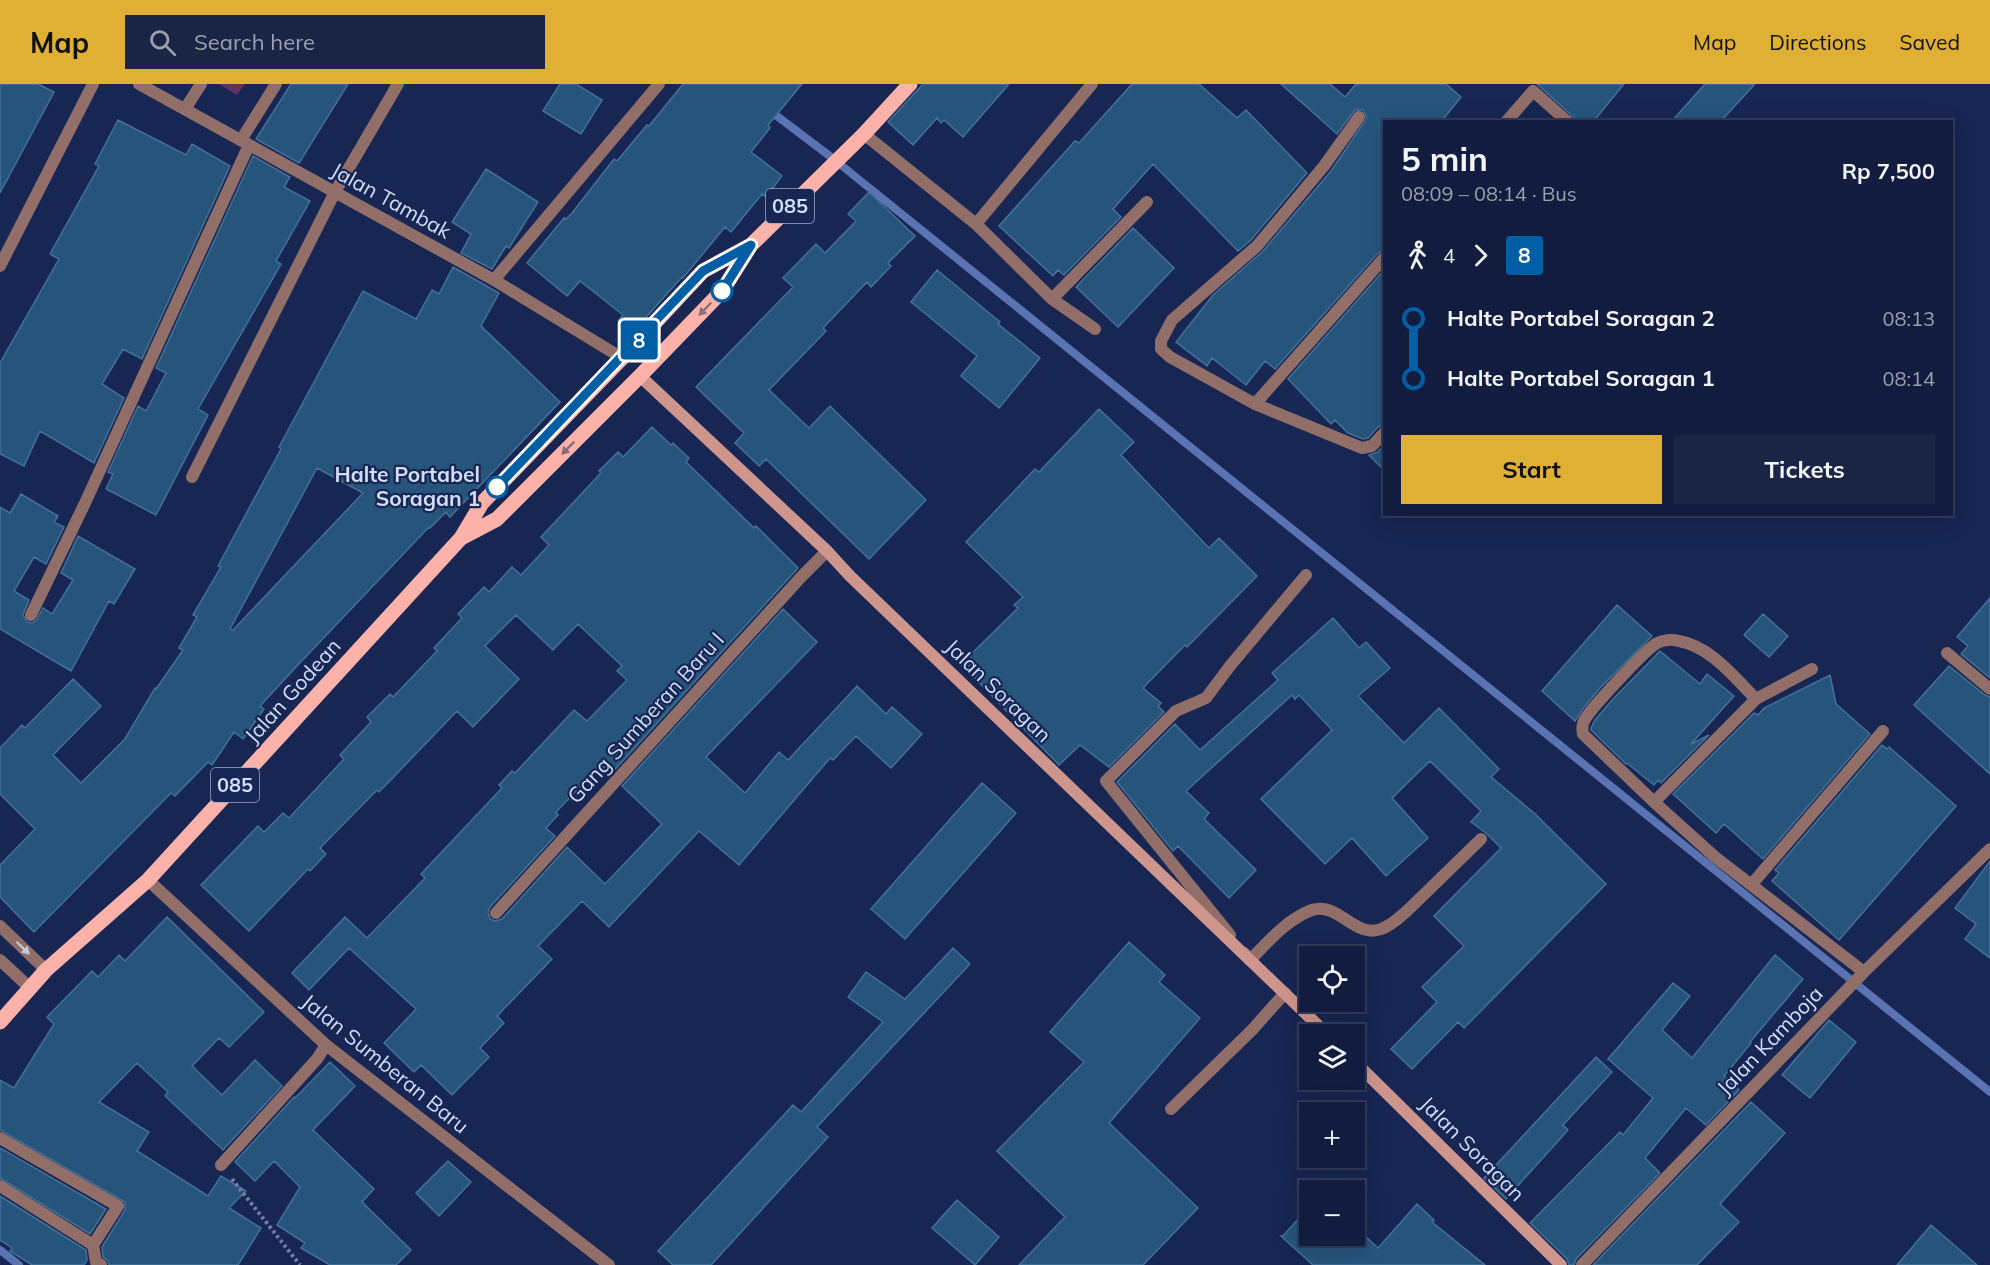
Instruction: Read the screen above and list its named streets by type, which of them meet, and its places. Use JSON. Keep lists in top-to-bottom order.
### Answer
{
  "streets": {
    "main road": ["085", "Jalan Godean"],
    "street": [
      "Jalan Tambak",
      "Jalan Soragan",
      "Gang Sumberan Baru I",
      "Jalan Kamboja",
      "Jalan Sumberan Baru"
    ]
  },
  "crossings": [
    ["Jalan Tambak", "Jalan Godean"],
    ["085", "Jalan Godean"],
    ["Jalan Godean", "Jalan Soragan"],
    ["Jalan Godean", "Jalan Sumberan Baru"],
    ["Jalan Soragan", "Gang Sumberan Baru I"]
  ],
  "places": ["Halte Portabel Soragan 1"],
  "lines": ["bus line 8"],
  "page": {
    "header": "Map",
    "search": "Search here",
    "nav": ["Map", "Directions", "Saved"],
    "on_map": "8",
    "heading": ["5 min", "08:09 – 08:14 · Bus", "Rp 7,500"],
    "legs": ["4", "8"],
    "list": [
      {
        "name": "Halte Portabel Soragan 2",
        "value": "08:13"
      },
      {
        "name": "Halte Portabel Soragan 1",
        "value": "08:14"
      }
    ],
    "buttons": ["Start", "Tickets"],
    "map_buttons": ["+", "−"]
  }
}
